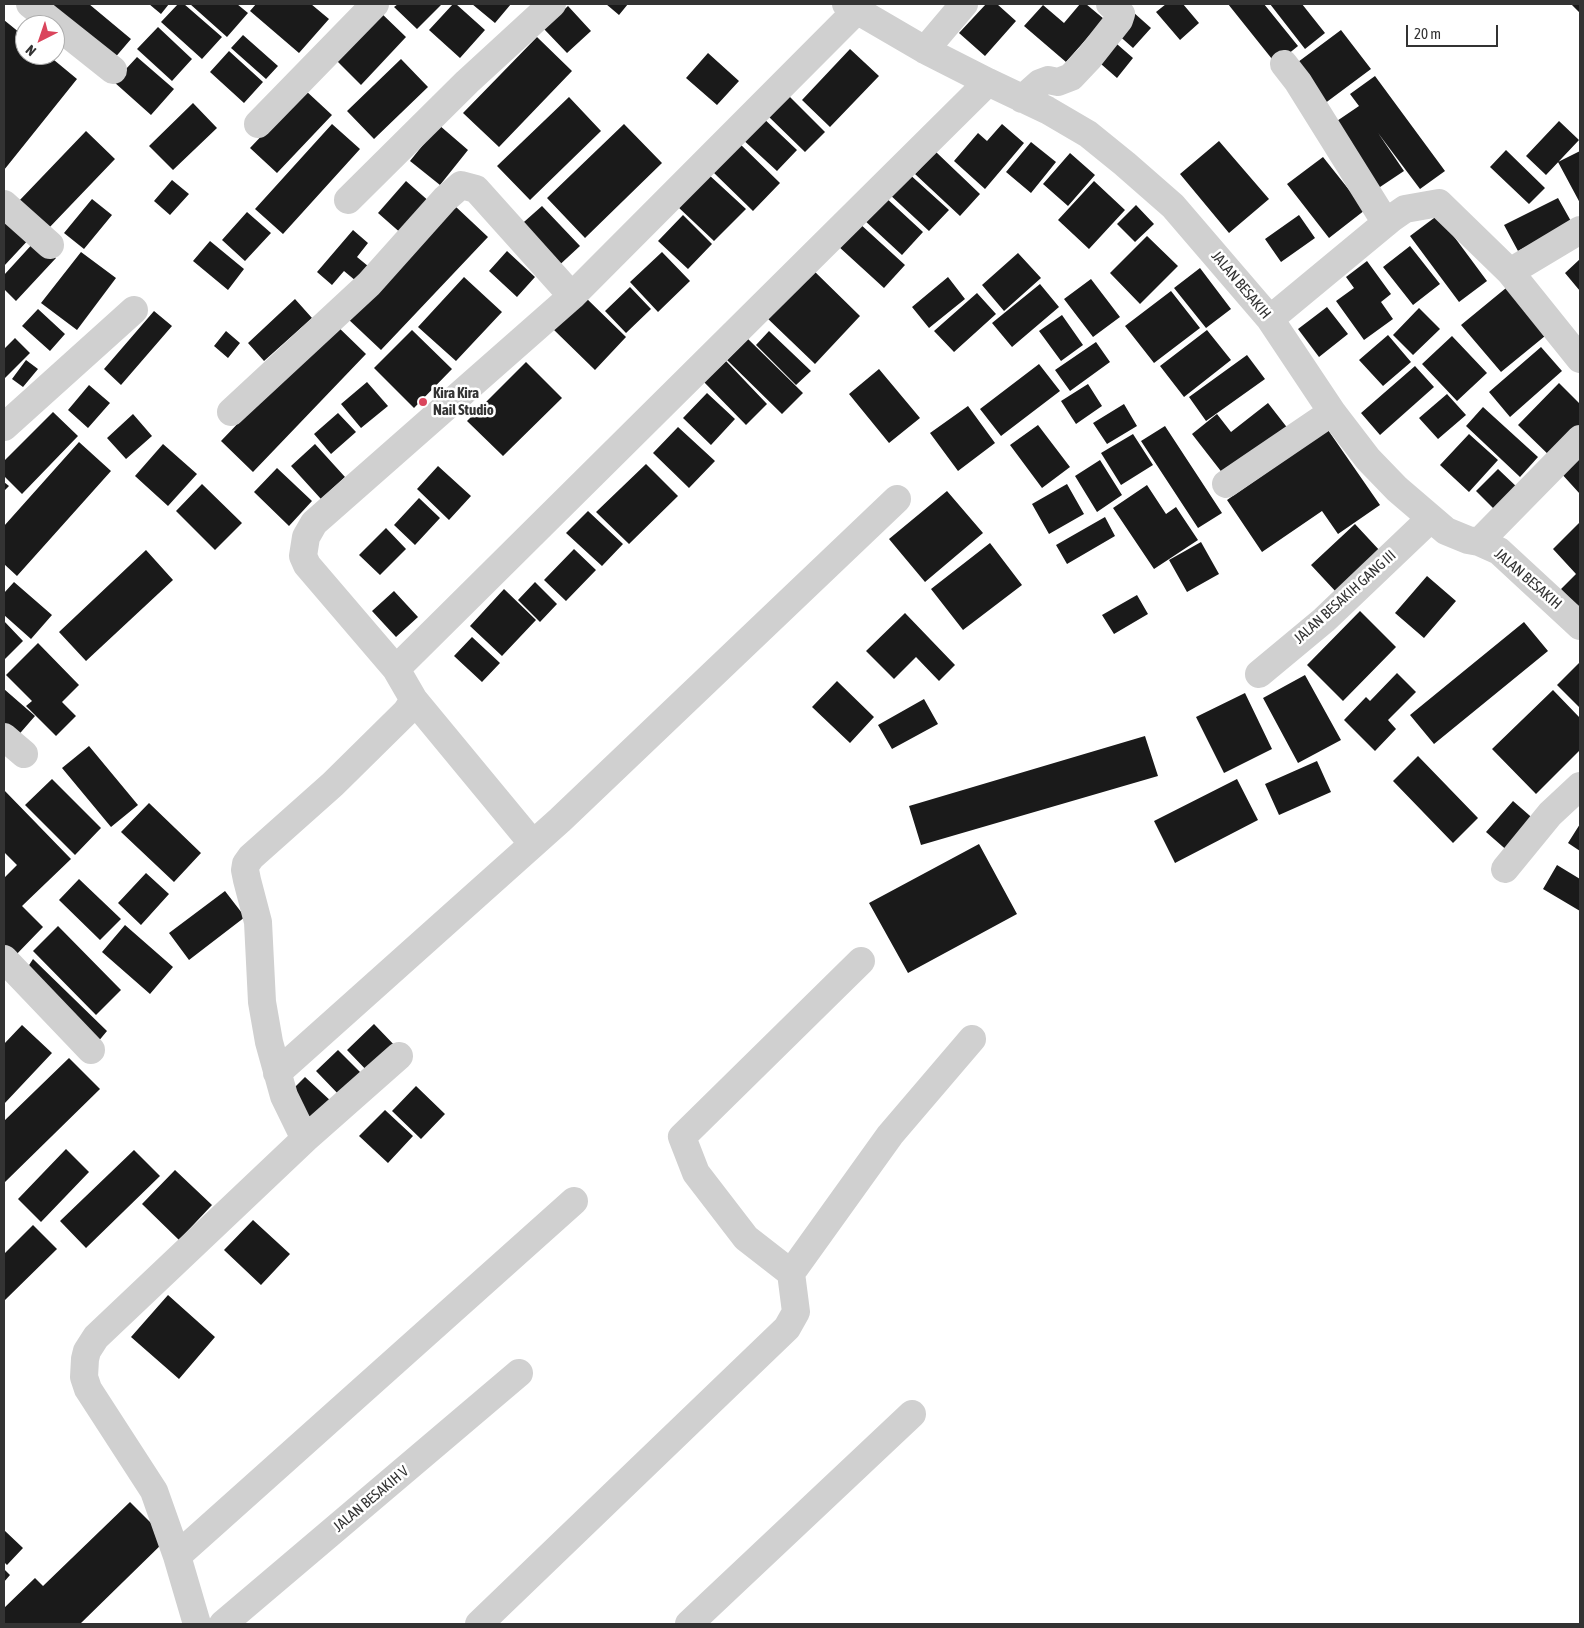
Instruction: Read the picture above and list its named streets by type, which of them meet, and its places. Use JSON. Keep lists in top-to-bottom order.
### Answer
{
  "streets": {
    "street": ["JALAN BESAKIH", "JALAN BESAKIH GANG III", "JALAN BESAKIH V"]
  },
  "crossings": [
    ["JALAN BESAKIH", "JALAN BESAKIH GANG III"]
  ],
  "places": ["Kira Kira Nail Studio"],
  "scale_bar": "20 m",
  "north": "bottom left"
}
